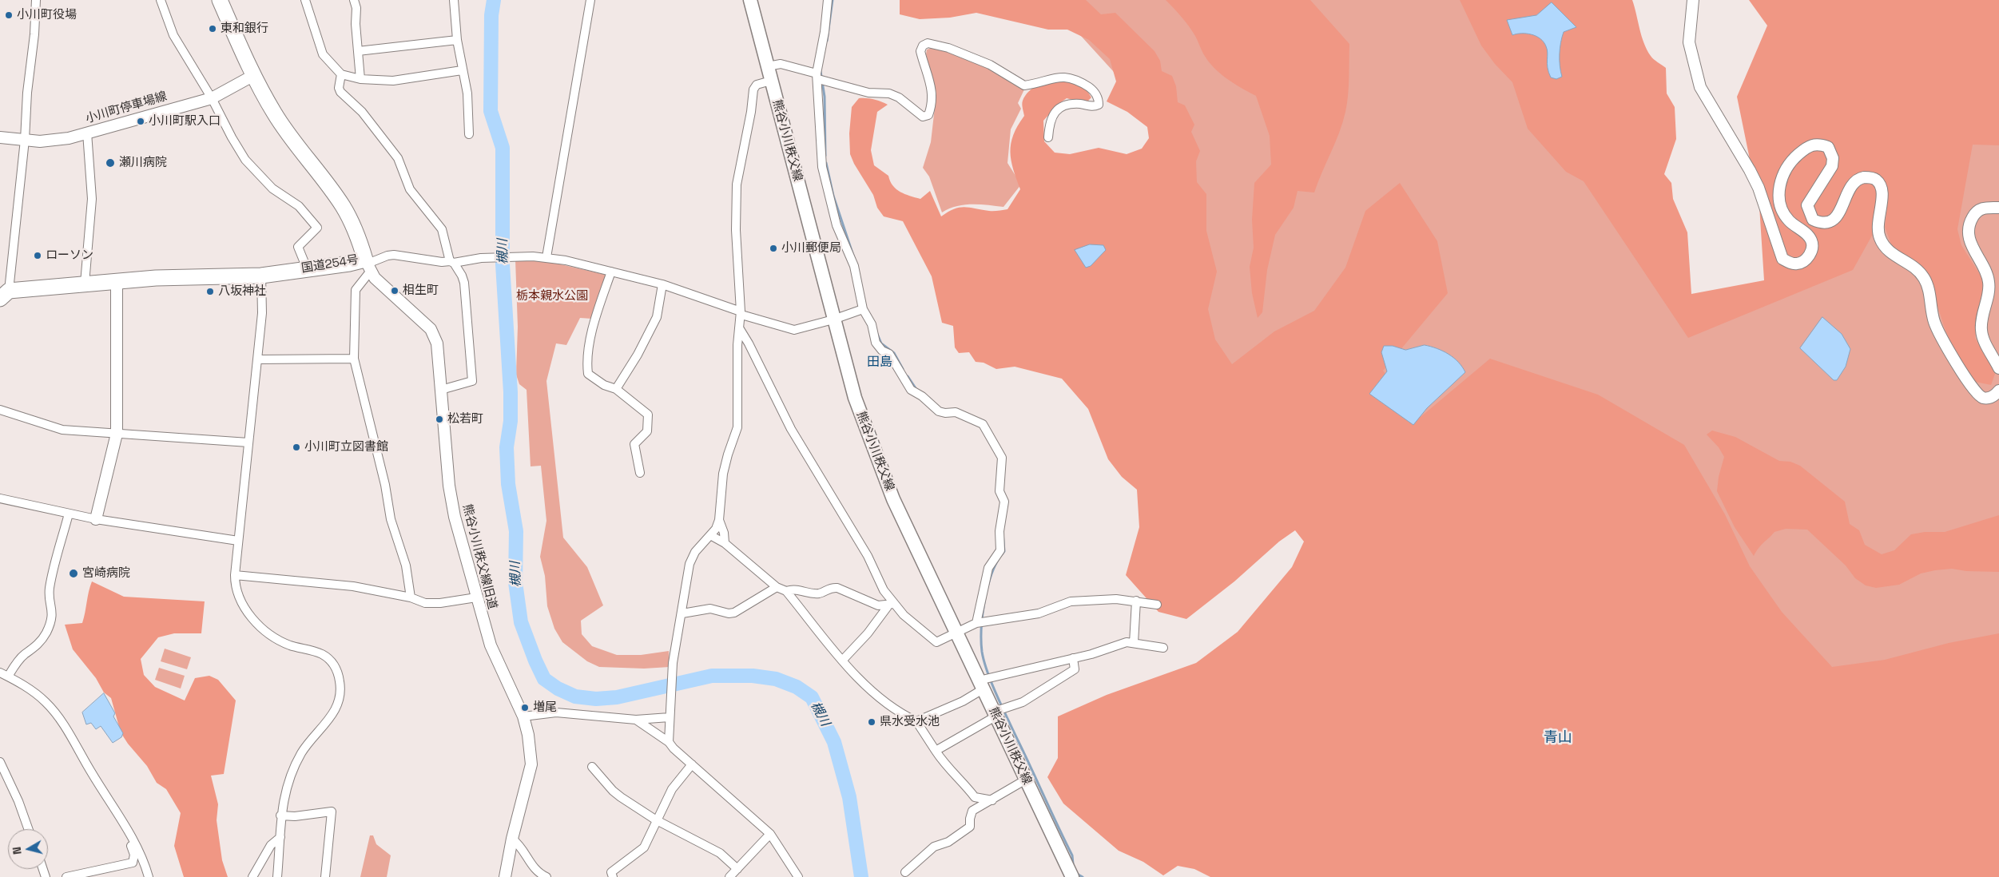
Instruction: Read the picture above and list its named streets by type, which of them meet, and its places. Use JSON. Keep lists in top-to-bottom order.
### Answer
{
  "streets": {
    "highway": ["国道254号"],
    "main road": ["熊谷小川秩父線"],
    "street": ["小川町停車場線", "熊谷小川秩父線旧道"]
  },
  "crossings": [
    ["小川町停車場線", "国道254号"],
    ["国道254号", "熊谷小川秩父線旧道"]
  ],
  "districts": ["田島", "青山"],
  "water": ["槻川"],
  "parks": ["栃本親水公園"],
  "places": [
    "小川町役場",
    "東和銀行",
    "小川町駅入口",
    "瀬川病院",
    "小川郵便局",
    "ローソン",
    "相生町",
    "八坂神社",
    "松若町",
    "小川町立図書館",
    "宮崎病院",
    "増尾",
    "県水受水池"
  ],
  "north": "left"
}
